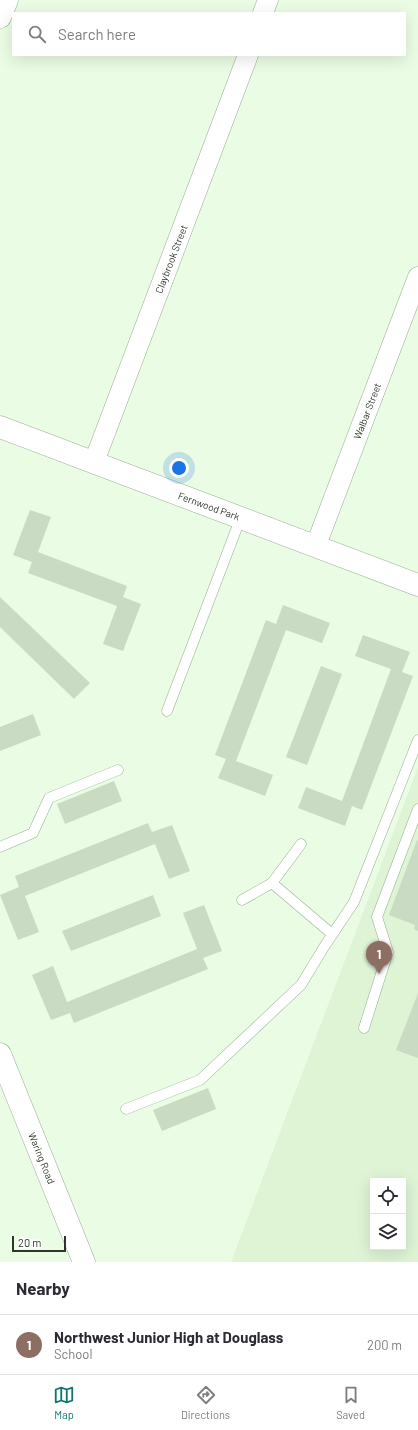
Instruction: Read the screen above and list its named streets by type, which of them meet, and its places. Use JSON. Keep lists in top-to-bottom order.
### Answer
{
  "streets": {
    "street": [
      "Claybrook Street",
      "Walbar Street",
      "Fernwood Park",
      "Waring Road"
    ]
  },
  "crossings": [
    ["Claybrook Street", "Fernwood Park"],
    ["Walbar Street", "Fernwood Park"]
  ],
  "scale_bar": "20 m",
  "page": {
    "search": "Search here",
    "pins": "1",
    "scale": "20 m",
    "heading": "Nearby",
    "list": [
      {
        "mark": "1",
        "name": "Northwest Junior High at Douglass",
        "note": "School",
        "value": "200 m"
      }
    ],
    "nav": ["Map", "Directions", "Saved"]
  }
}
